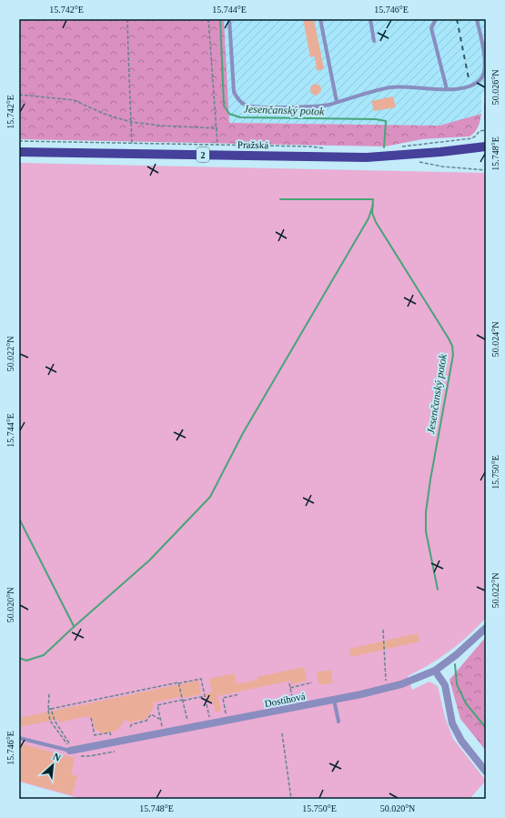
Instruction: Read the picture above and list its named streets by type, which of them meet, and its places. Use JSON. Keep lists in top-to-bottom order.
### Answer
{
  "streets": {
    "main road": ["Pražská", "2"],
    "street": ["Dostihová"]
  },
  "water": ["Jesenčanský potok"],
  "north": "top right",
  "coordinates": [
    "15.742°E",
    "15.744°E",
    "15.746°E",
    "50.026°N",
    "15.748°E",
    "50.024°N",
    "50.022°N",
    "15.750°E",
    "50.020°N"
  ]
}
